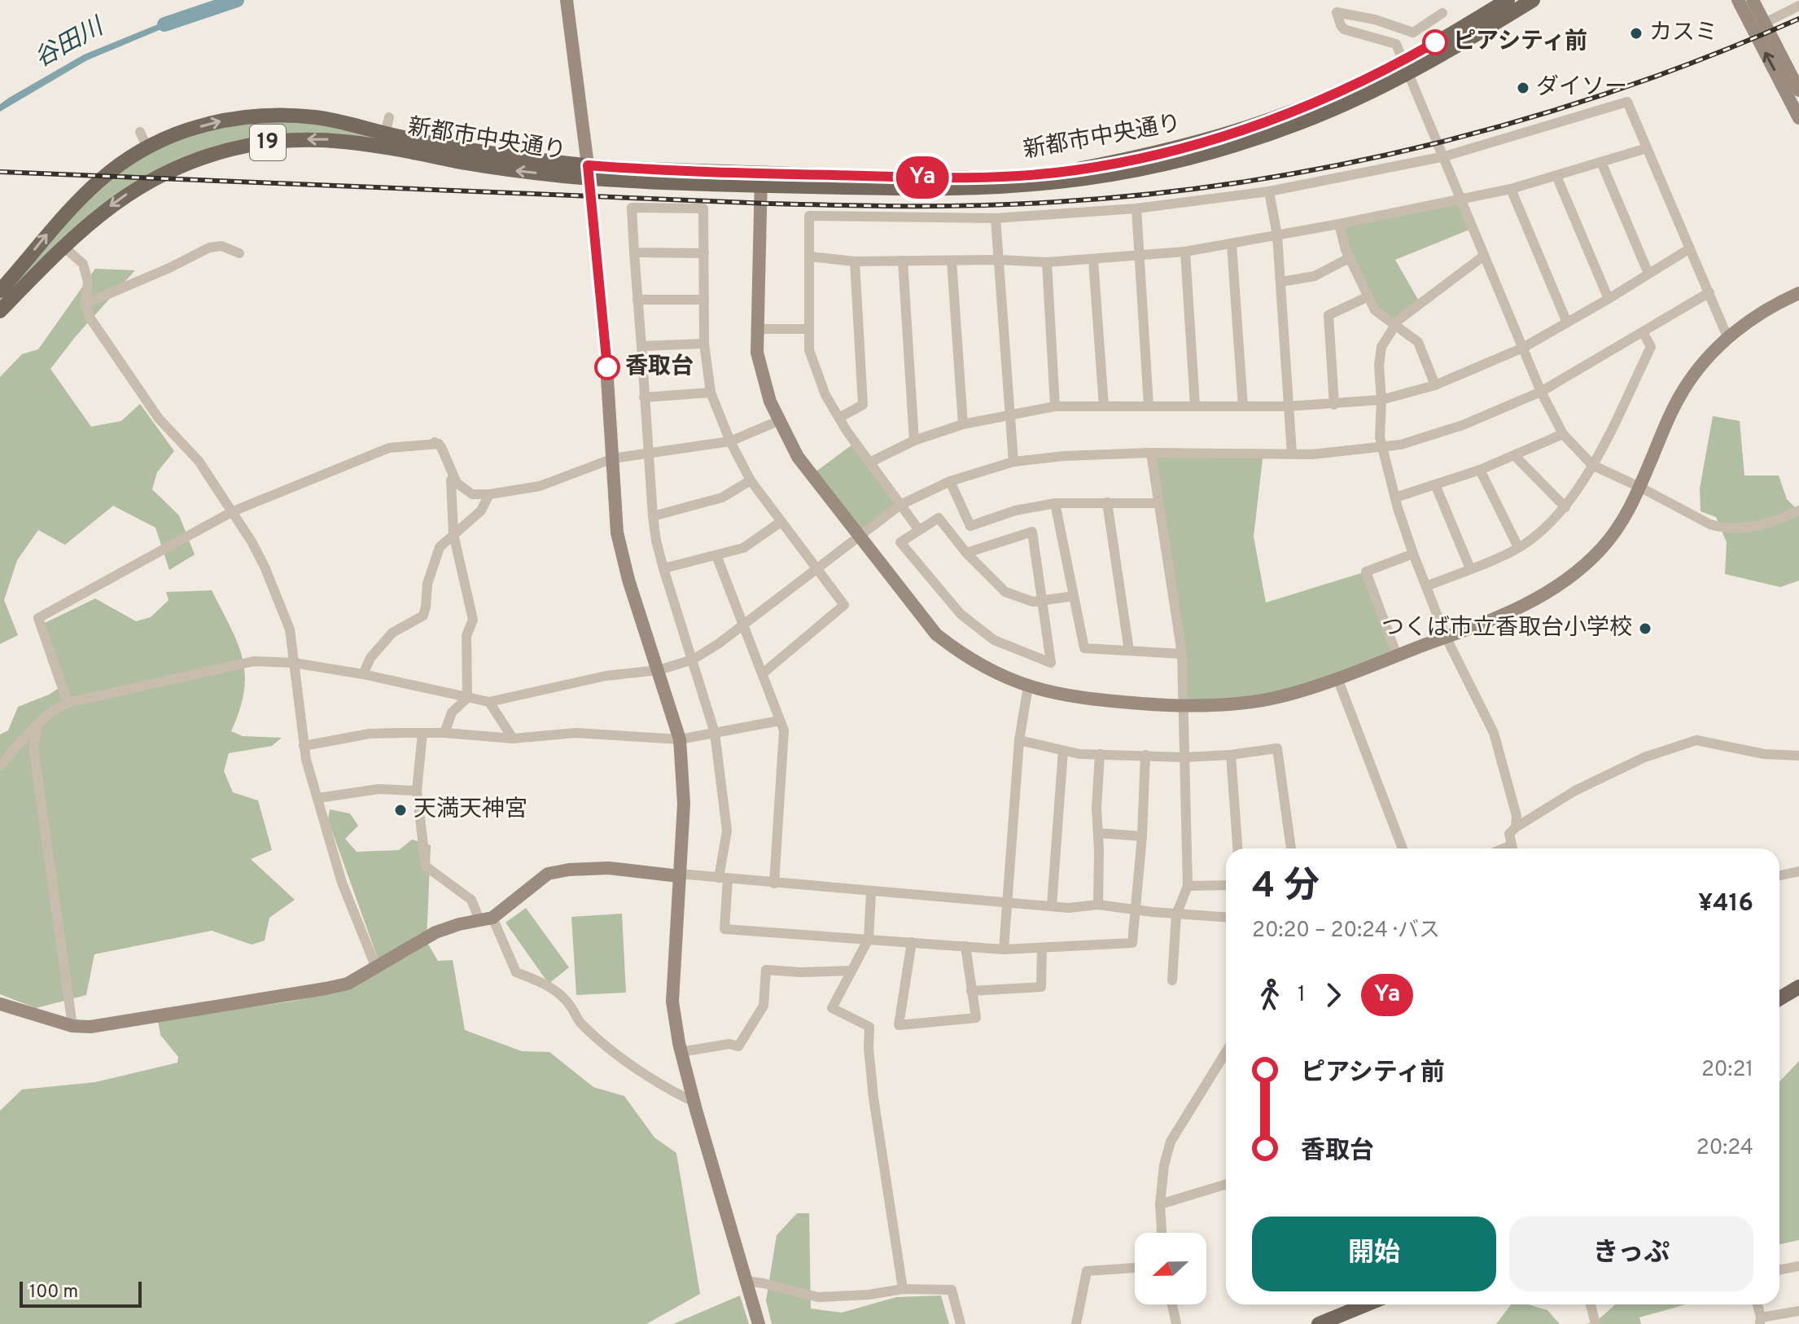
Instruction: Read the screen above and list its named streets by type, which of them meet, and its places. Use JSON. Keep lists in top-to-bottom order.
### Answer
{
  "streets": {
    "main road": ["新都市中央通り", "19"]
  },
  "water": ["谷田川"],
  "places": [
    "カスミ",
    "ピアシティ前",
    "ダイソー",
    "香取台",
    "つくば市立香取台小学校",
    "天満天神宮"
  ],
  "lines": ["bus line Ya"],
  "scale_bar": "100 m",
  "north": "left",
  "page": {
    "on_map": "Ya",
    "heading": ["4 分", "20:20 – 20:24 · バス", "¥416"],
    "legs": ["1", "Ya"],
    "list": [
      {
        "name": "ピアシティ前",
        "value": "20:21"
      },
      {
        "name": "香取台",
        "value": "20:24"
      }
    ],
    "buttons": ["開始", "きっぷ"],
    "scale": "100 m"
  }
}
